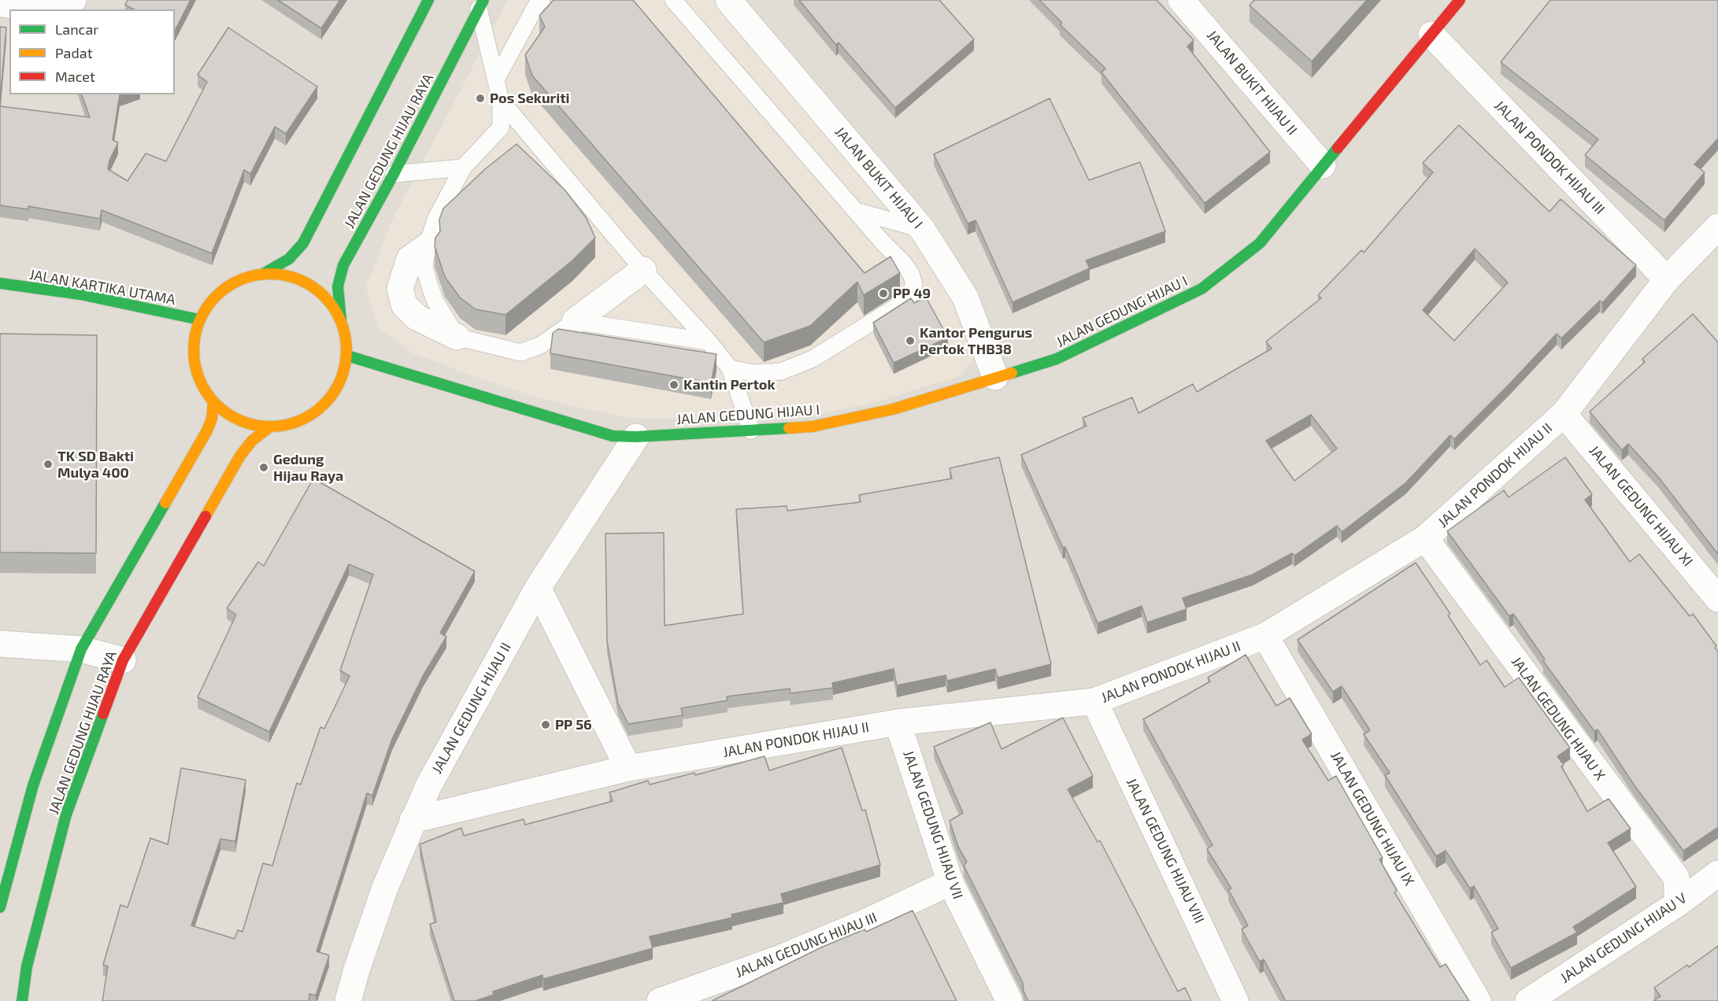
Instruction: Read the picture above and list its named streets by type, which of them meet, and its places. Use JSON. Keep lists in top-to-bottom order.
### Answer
{
  "streets": {
    "main road": ["JALAN GEDUNG HIJAU RAYA", "JALAN KARTIKA UTAMA", "JALAN GEDUNG HIJAU I"],
    "street": [
      "JALAN BUKIT HIJAU II",
      "JALAN PONDOK HIJAU III",
      "JALAN BUKIT HIJAU I",
      "JALAN PONDOK HIJAU II",
      "JALAN GEDUNG HIJAU XI",
      "JALAN GEDUNG HIJAU II",
      "JALAN GEDUNG HIJAU X",
      "JALAN GEDUNG HIJAU IX",
      "JALAN GEDUNG HIJAU VII",
      "JALAN GEDUNG HIJAU VIII",
      "JALAN GEDUNG HIJAU V",
      "JALAN GEDUNG HIJAU III"
    ]
  },
  "crossings": [
    ["JALAN BUKIT HIJAU II", "JALAN GEDUNG HIJAU I"],
    ["JALAN GEDUNG HIJAU RAYA", "JALAN KARTIKA UTAMA"],
    ["JALAN GEDUNG HIJAU RAYA", "JALAN GEDUNG HIJAU I"],
    ["JALAN PONDOK HIJAU III", "JALAN GEDUNG HIJAU I"],
    ["JALAN PONDOK HIJAU III", "JALAN PONDOK HIJAU II"],
    ["JALAN BUKIT HIJAU I", "JALAN GEDUNG HIJAU I"],
    ["JALAN KARTIKA UTAMA", "JALAN GEDUNG HIJAU I"],
    ["JALAN GEDUNG HIJAU I", "JALAN GEDUNG HIJAU II"],
    ["JALAN PONDOK HIJAU II", "JALAN GEDUNG HIJAU XI"],
    ["JALAN PONDOK HIJAU II", "JALAN GEDUNG HIJAU II"],
    ["JALAN PONDOK HIJAU II", "JALAN GEDUNG HIJAU X"],
    ["JALAN PONDOK HIJAU II", "JALAN GEDUNG HIJAU IX"],
    ["JALAN PONDOK HIJAU II", "JALAN GEDUNG HIJAU VII"],
    ["JALAN PONDOK HIJAU II", "JALAN GEDUNG HIJAU VIII"],
    ["JALAN GEDUNG HIJAU X", "JALAN GEDUNG HIJAU V"],
    ["JALAN GEDUNG HIJAU VII", "JALAN GEDUNG HIJAU III"]
  ],
  "places": [
    "Pos Sekuriti",
    "PP 49",
    "Kantor Pengurus Pertok THB38",
    "Kantin Pertok",
    "TK SD Bakti Mulya 400",
    "Gedung Hijau Raya",
    "PP 56"
  ],
  "legend": ["Lancar", "Padat", "Macet"]
}
